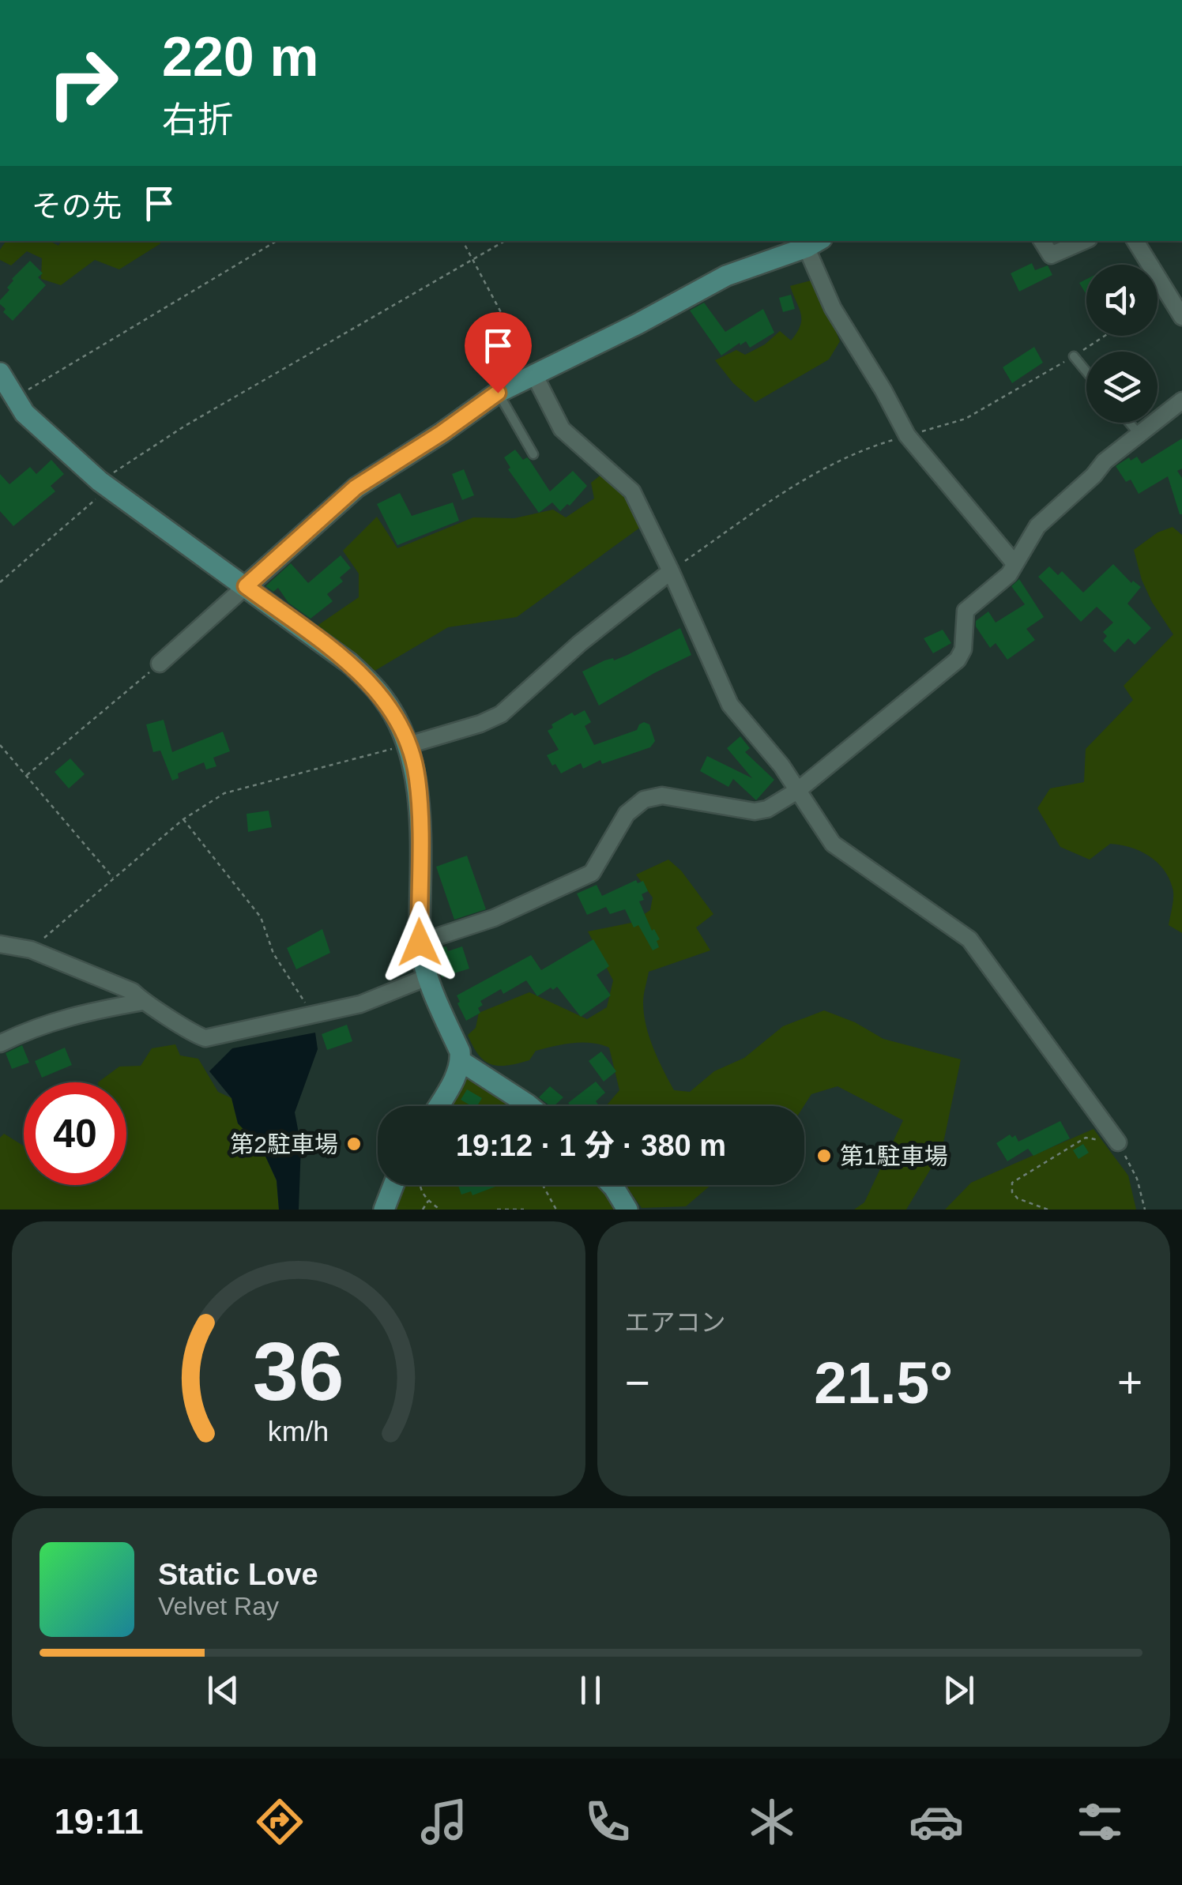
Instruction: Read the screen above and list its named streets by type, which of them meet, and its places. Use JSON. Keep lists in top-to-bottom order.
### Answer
{
  "places": ["第2駐車場", "第1駐車場"],
  "page": {
    "turn": ["220 m", "右折"],
    "then": "その先",
    "limit": "40",
    "trip": "19:12 · 1 分 · 380 m",
    "tile": "エアコン",
    "heat": ["−", "21.5°", "+"],
    "song": ["Static Love", "Velvet Ray"],
    "tabs": "19:11",
    "gauge": ["36", "km/h"]
  }
}
